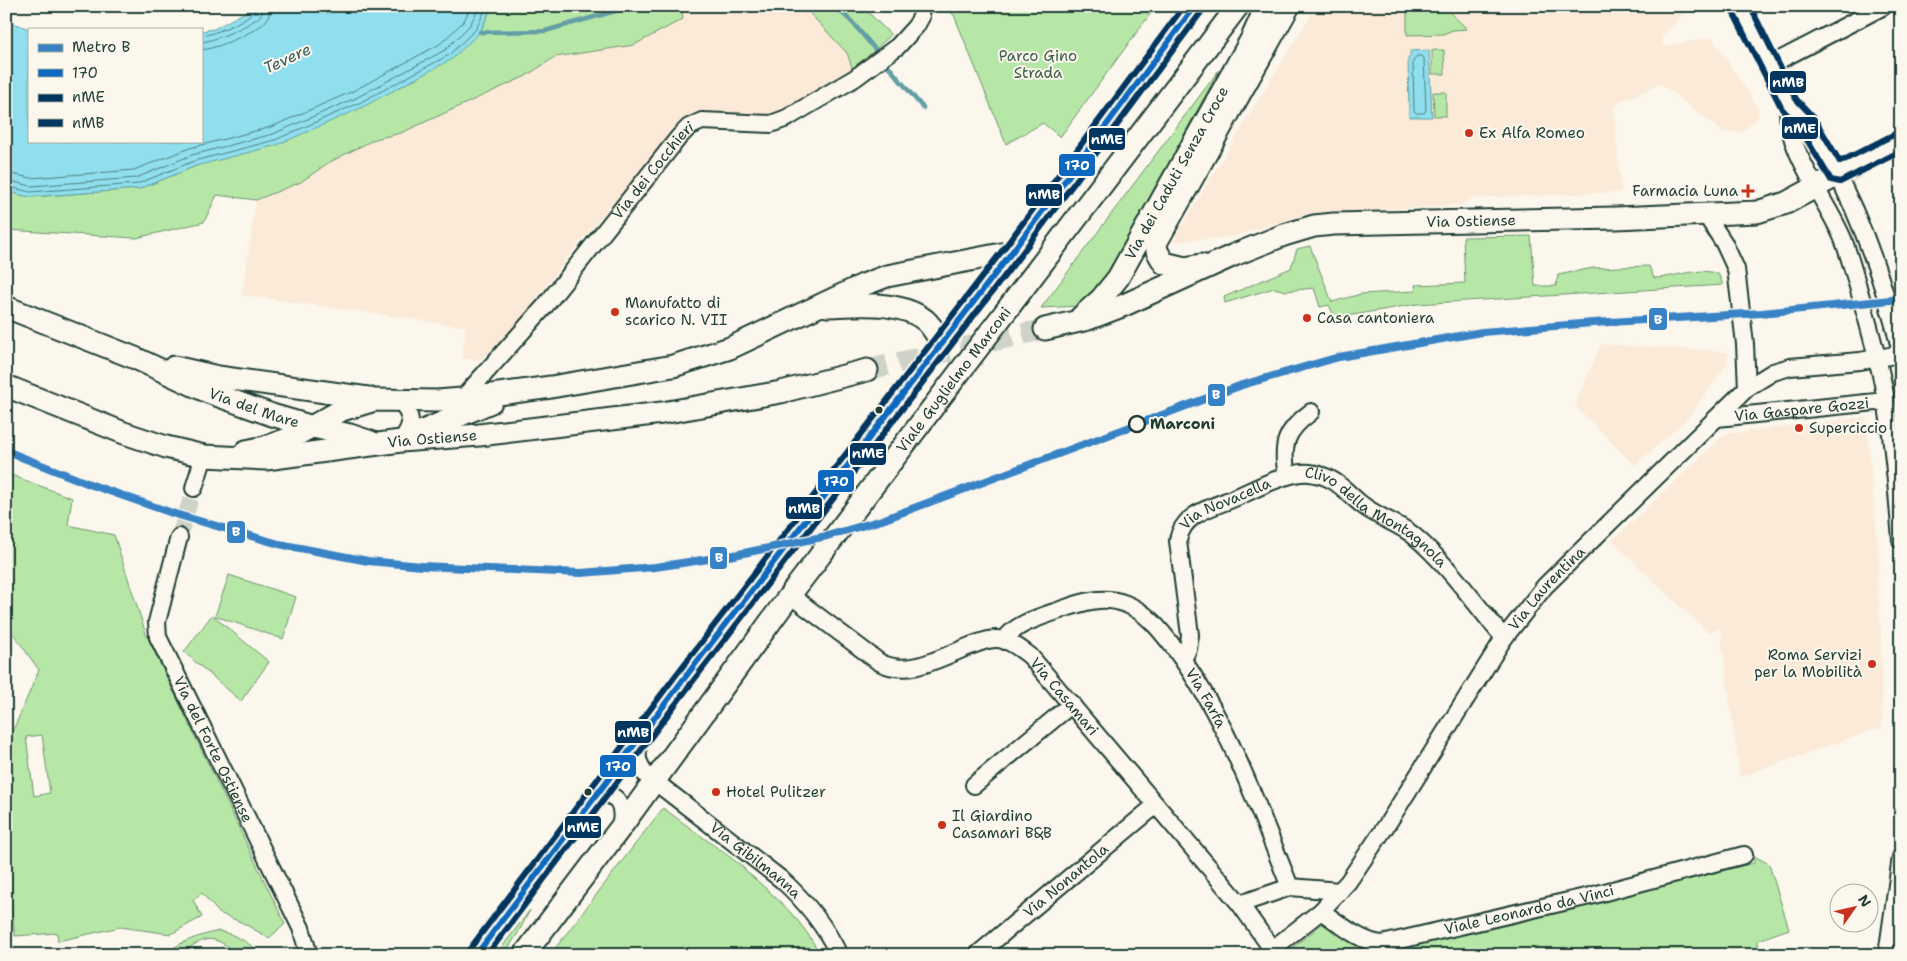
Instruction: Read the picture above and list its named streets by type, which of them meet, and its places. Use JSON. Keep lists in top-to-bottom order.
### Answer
{
  "streets": {
    "main road": [
      "Via dei Caduti Senza Croce",
      "Via Ostiense",
      "Viale Guglielmo Marconi",
      "Via del Mare"
    ],
    "street": [
      "Via dei Cocchieri",
      "Via Gaspare Gozzi",
      "Via Novacella",
      "Clivo della Montagnola",
      "Via Laurentina",
      "Via Casamari",
      "Via Farfa",
      "Via del Forte Ostiense",
      "Via Gibilmanna",
      "Via Nonantola",
      "Viale Leonardo da Vinci"
    ]
  },
  "crossings": [
    ["Via dei Caduti Senza Croce", "Via Ostiense"],
    ["Via Ostiense", "Via del Mare"],
    ["Viale Guglielmo Marconi", "Via Gibilmanna"],
    ["Via Gaspare Gozzi", "Via Laurentina"],
    ["Via Novacella", "Clivo della Montagnola"],
    ["Via Novacella", "Via Farfa"],
    ["Clivo della Montagnola", "Via Laurentina"],
    ["Via Laurentina", "Via Casamari"],
    ["Via Laurentina", "Viale Leonardo da Vinci"],
    ["Via Casamari", "Via Farfa"],
    ["Via Casamari", "Via Nonantola"]
  ],
  "water": ["Tevere"],
  "parks": ["Parco Gino Strada"],
  "places": {
    "other": [
      "Ex Alfa Romeo",
      "Manufatto di scarico N. VII",
      "Casa cantoniera",
      "Marconi",
      "Superciccio",
      "Roma Servizi per la Mobilità",
      "Hotel Pulitzer",
      "Il Giardino Casamari B&B"
    ],
    "health": ["Farmacia Luna"]
  },
  "lines": [
    "transit line 170",
    "transit line nMB",
    "transit line nME",
    "metro line B"
  ],
  "legend": [
    "Metro B",
    "170",
    "nME",
    "nMB"
  ],
  "north": "top right"
}
